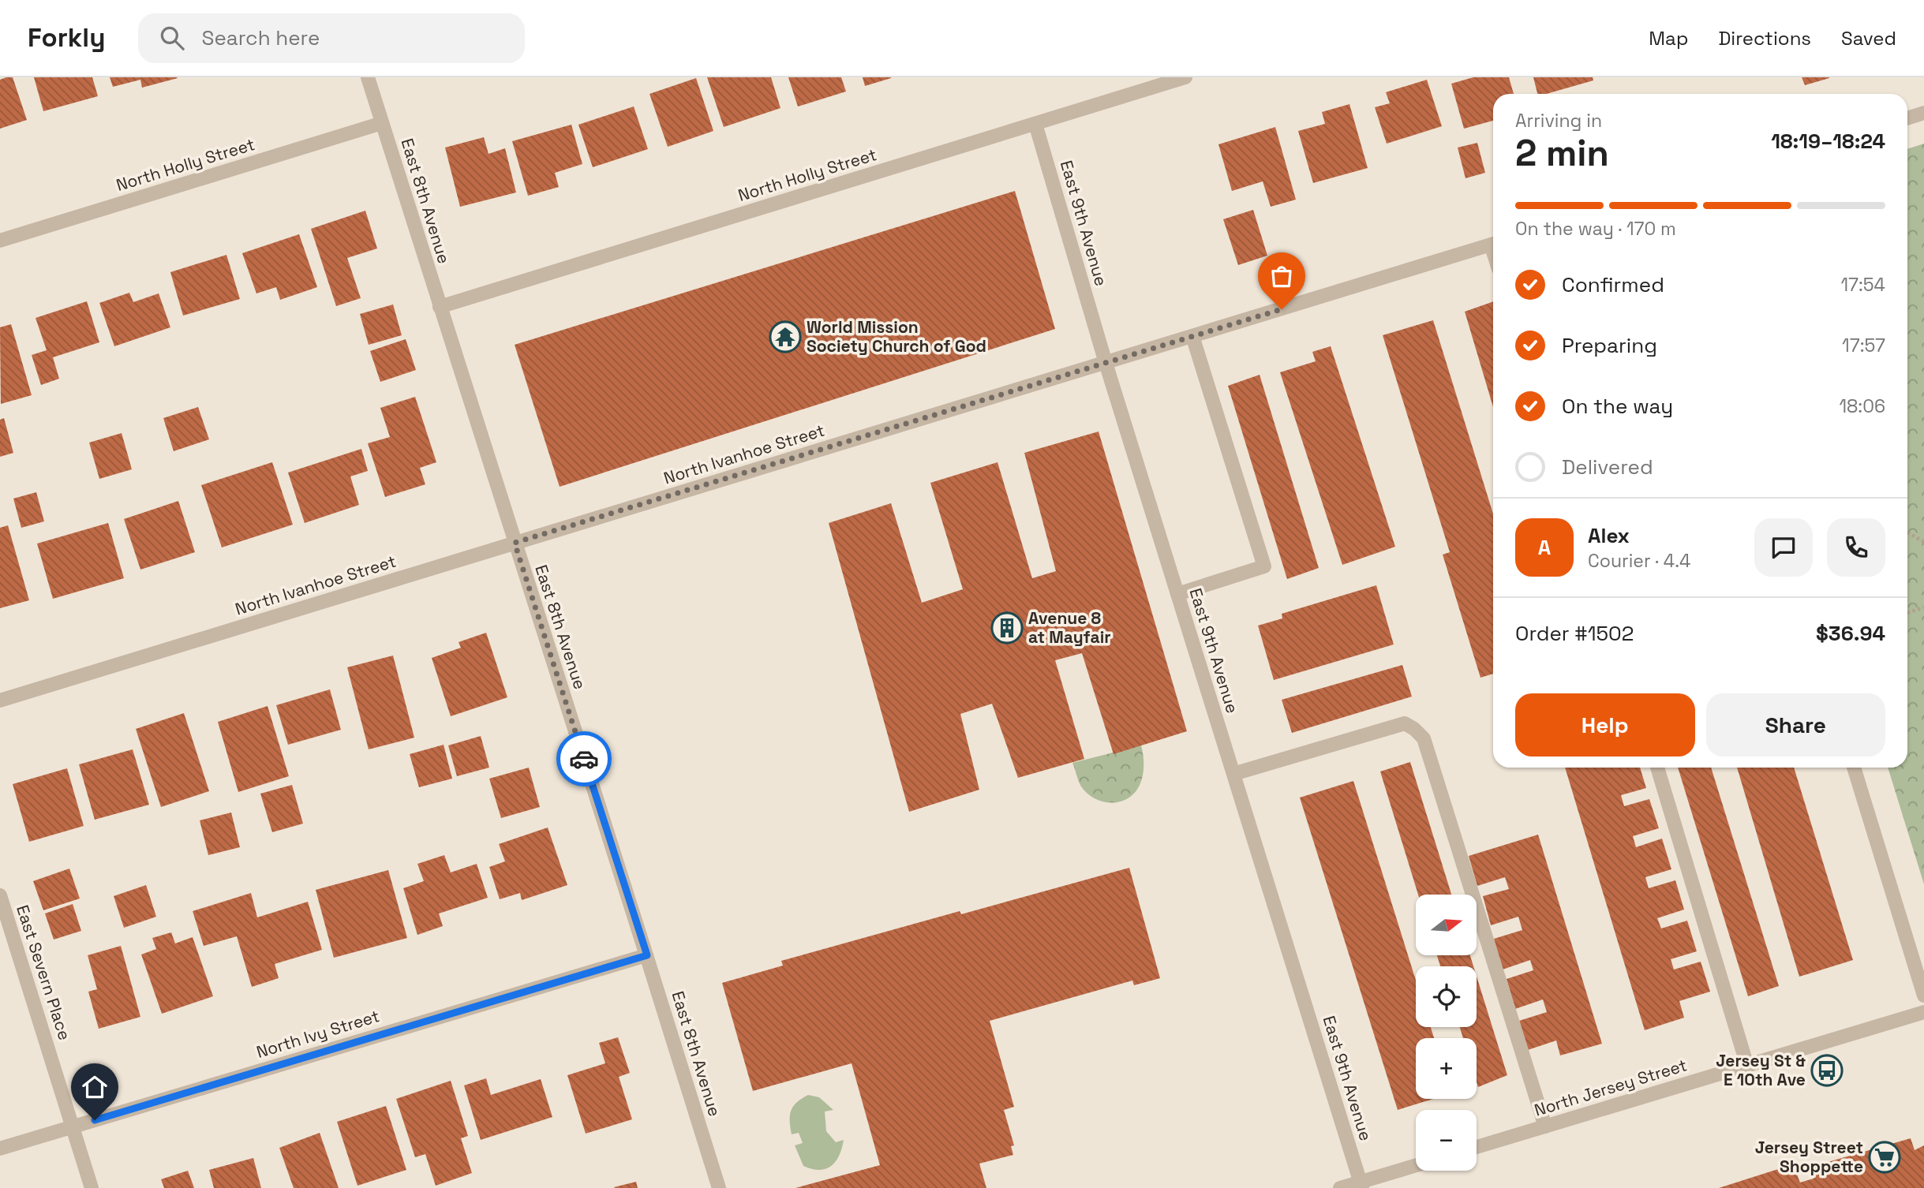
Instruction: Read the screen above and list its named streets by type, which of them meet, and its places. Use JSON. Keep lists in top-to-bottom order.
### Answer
{
  "streets": {
    "street": [
      "North Holly Street",
      "East 8th Avenue",
      "East 9th Avenue",
      "North Ivanhoe Street",
      "East Severn Place",
      "North Ivy Street",
      "North Jersey Street"
    ]
  },
  "crossings": [
    ["North Holly Street", "East 8th Avenue"],
    ["North Holly Street", "East 9th Avenue"],
    ["East 8th Avenue", "North Ivanhoe Street"],
    ["East 8th Avenue", "North Ivy Street"],
    ["East 9th Avenue", "North Ivanhoe Street"],
    ["East Severn Place", "North Ivy Street"]
  ],
  "places": {
    "temple": ["World Mission Society Church of God"],
    "building": ["Avenue 8 at Mayfair"],
    "bus stop": ["Jersey St & E 10th Ave"],
    "supermarket": ["Jersey Street Shoppette"]
  },
  "north": "right",
  "page": {
    "header": "Forkly",
    "search": "Search here",
    "nav": ["Map", "Directions", "Saved"],
    "heading": ["2 min", "Arriving in", "18:19–18:24"],
    "panel": [
      "Alex",
      "Courier · 4.4",
      "Order #1502",
      "$36.94"
    ],
    "bar": "On the way · 170 m",
    "list": [
      ["Confirmed", "17:54"],
      ["Preparing", "17:57"],
      ["On the way", "18:06"],
      "Delivered"
    ],
    "round": "A",
    "buttons": ["Help", "Share"],
    "map_buttons": ["+", "−"]
  }
}
